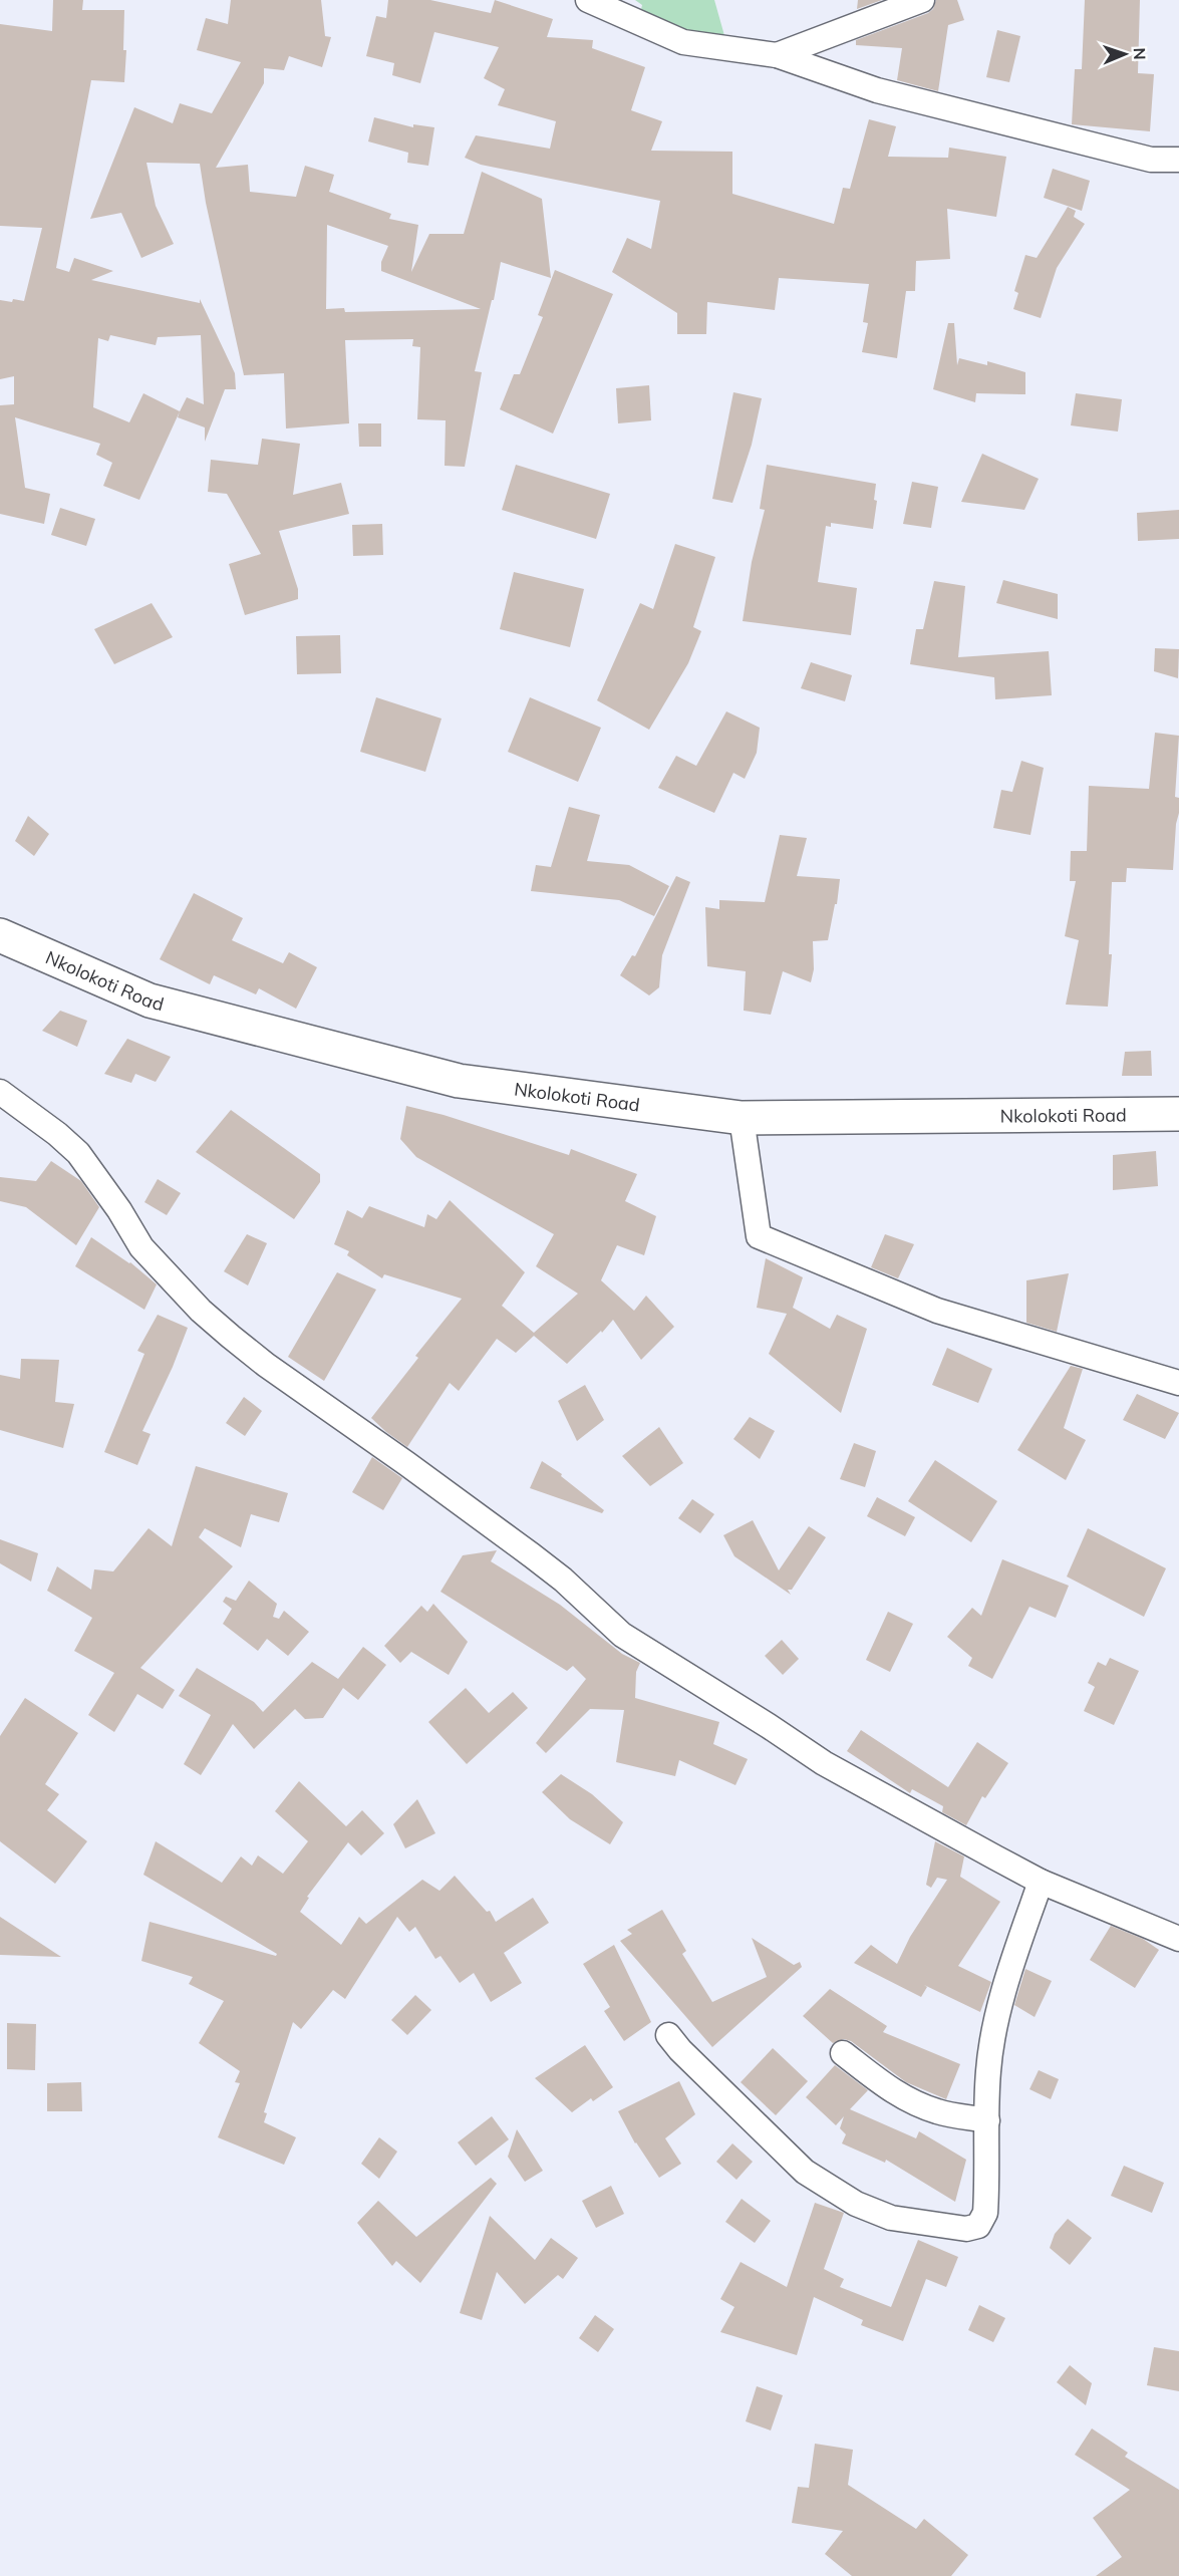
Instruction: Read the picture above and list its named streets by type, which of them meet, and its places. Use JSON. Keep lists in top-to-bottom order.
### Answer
{
  "streets": {
    "main road": ["Nkolokoti Road"]
  },
  "north": "right"
}
